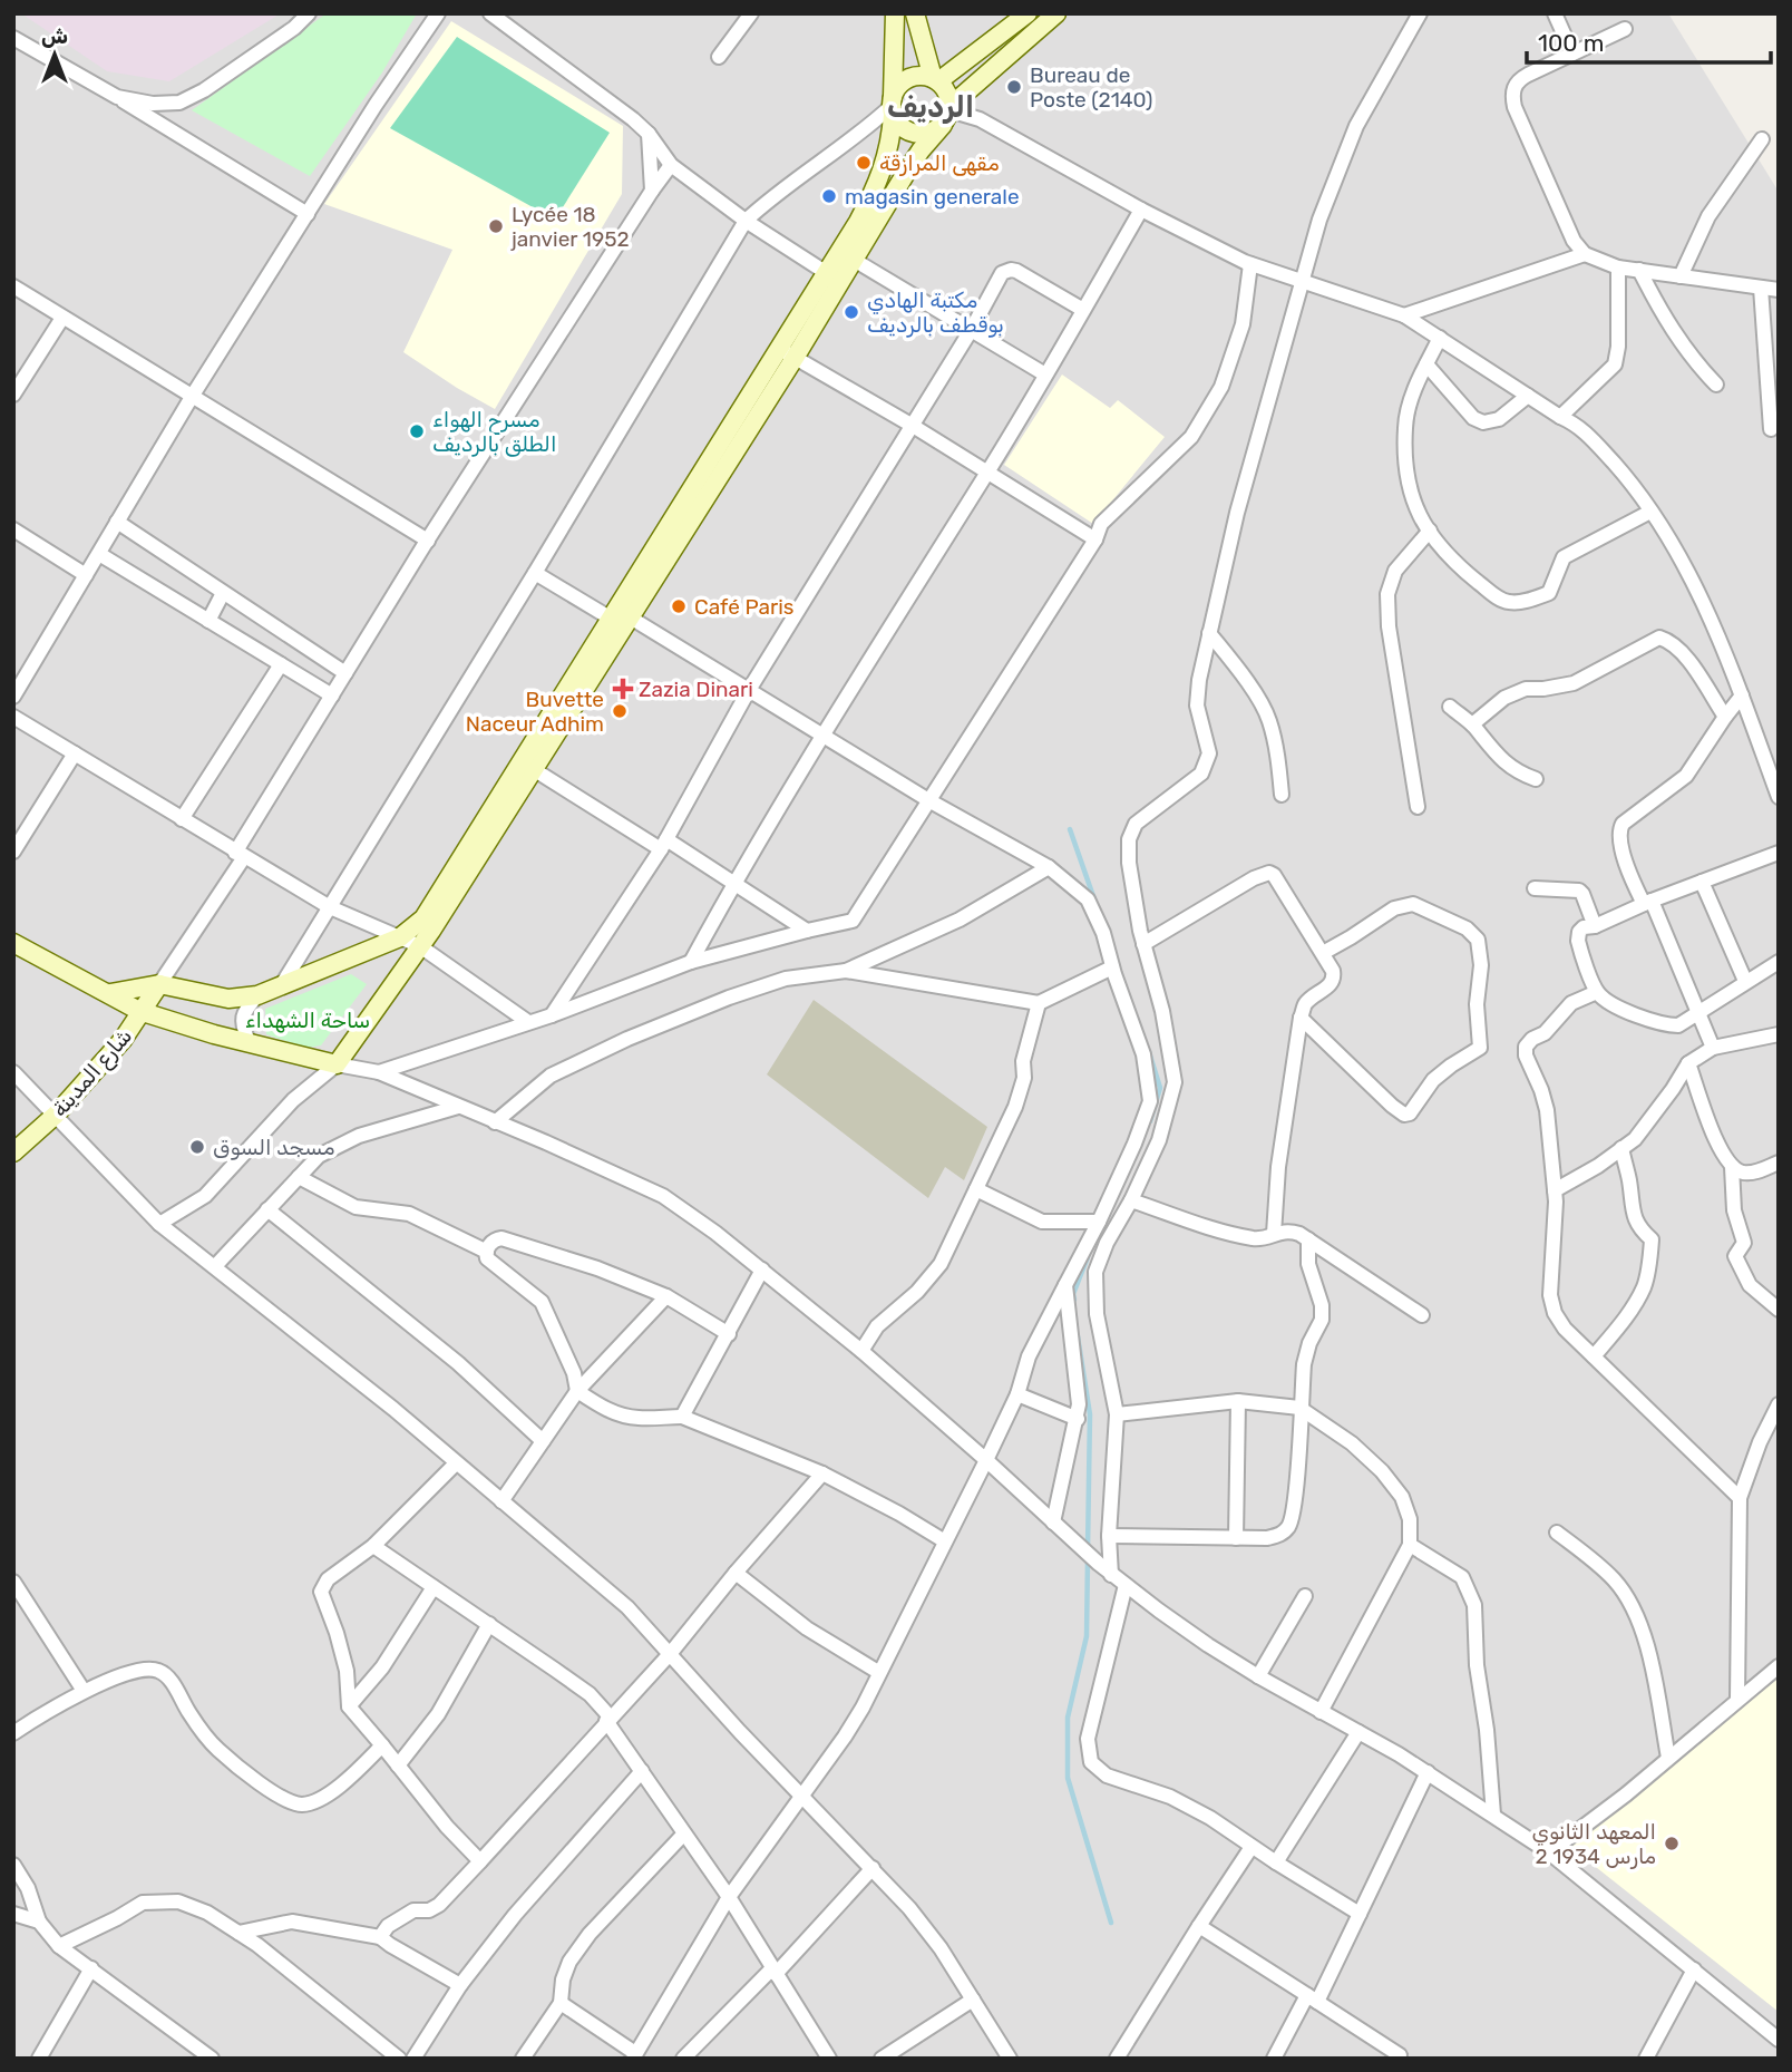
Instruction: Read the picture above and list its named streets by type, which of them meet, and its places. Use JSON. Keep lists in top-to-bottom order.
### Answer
{
  "streets": {
    "street": ["شارع المدينة"]
  },
  "districts": ["الرديف"],
  "parks": ["ساحة الشهداء"],
  "places": {
    "other": [
      "Bureau de Poste (2140)",
      "مقهى المرازقة",
      "magasin generale",
      "Lycée 18 janvier 1952",
      "مكتبة الهادي بوقطف بالرديف",
      "مسرح الهواء الطلق بالرديف",
      "Café Paris",
      "Buvette Naceur Adhim",
      "مسجد السوق",
      "المعهد الثانوي 2 مارس 1934"
    ],
    "health": ["Zazia Dinari"]
  },
  "scale_bar": "100 m",
  "north": "top"
}
